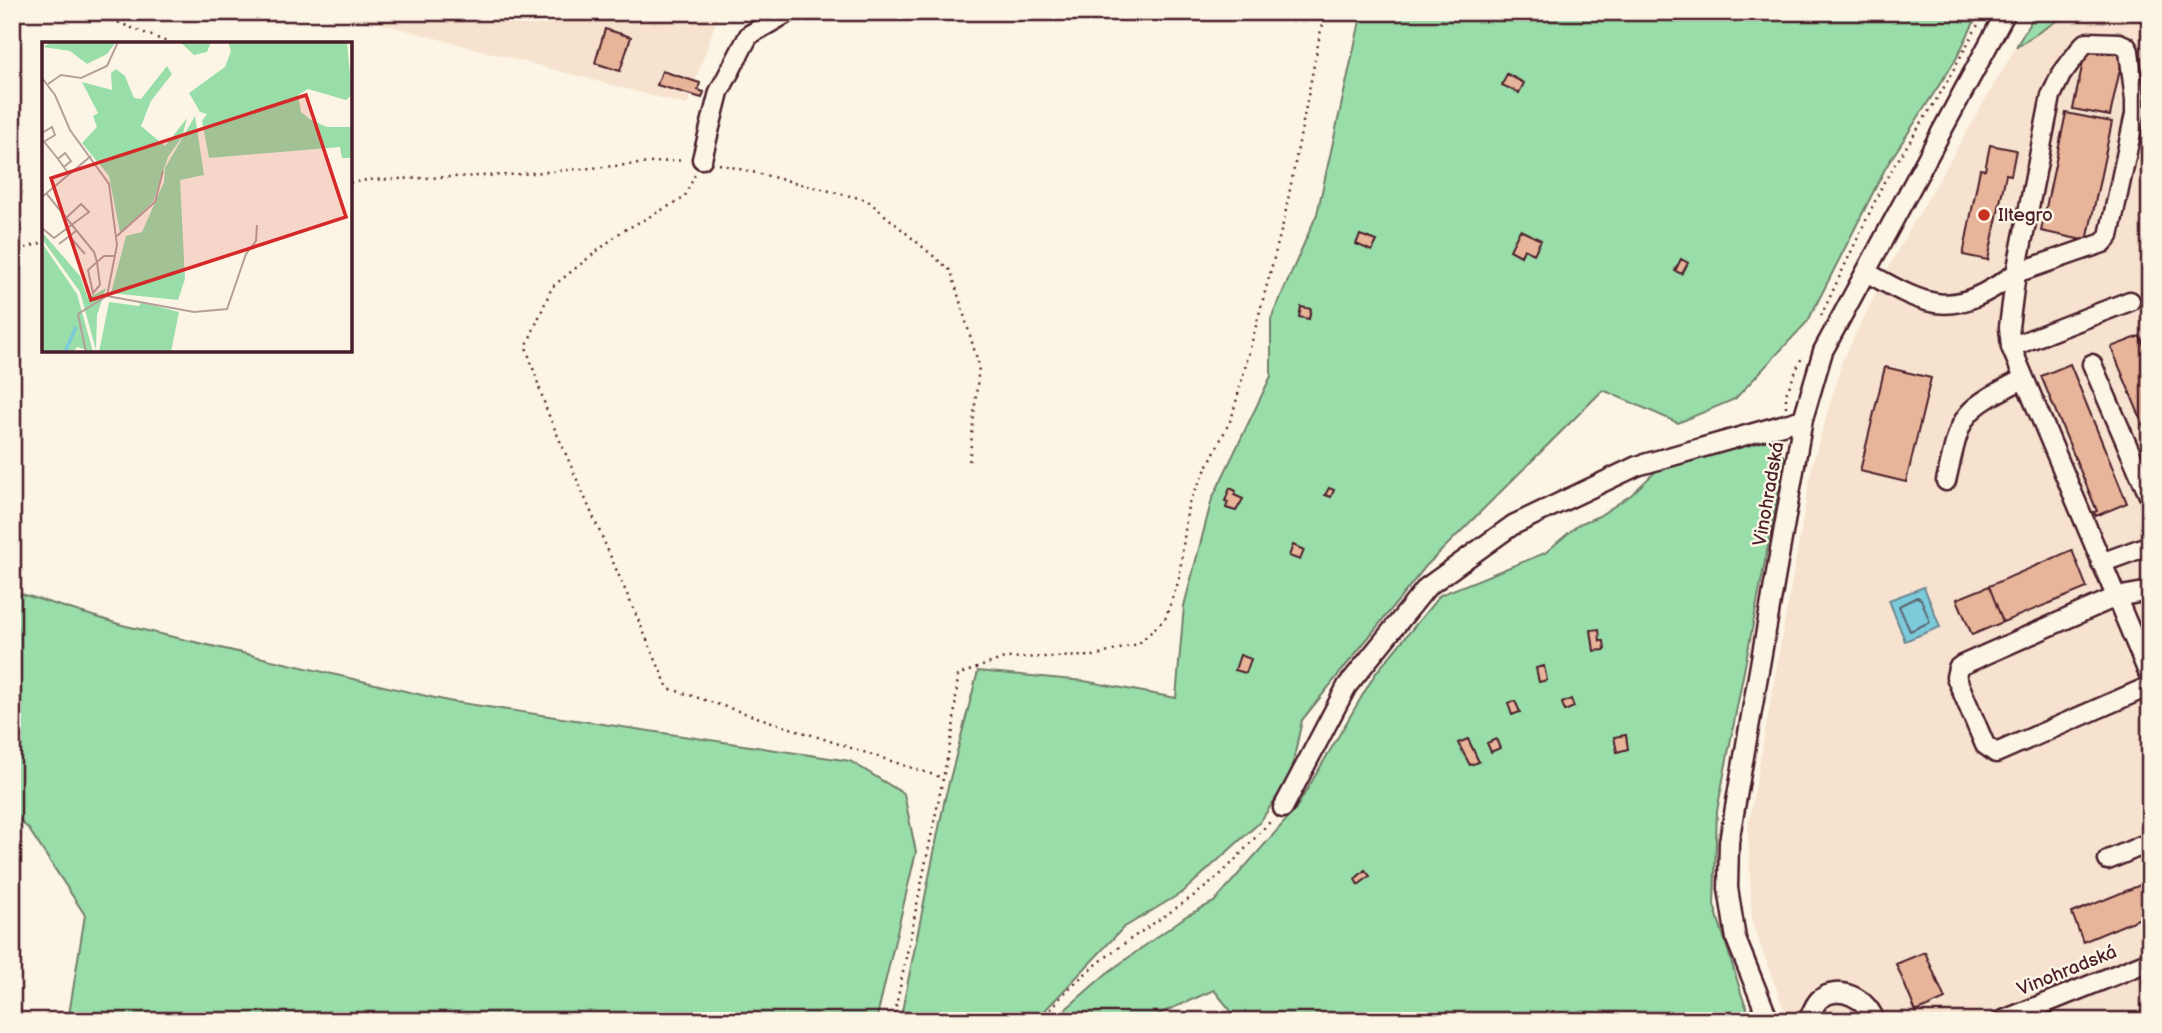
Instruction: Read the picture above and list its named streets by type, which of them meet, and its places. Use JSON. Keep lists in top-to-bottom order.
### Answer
{
  "streets": {
    "street": ["Vinohradská"]
  },
  "places": ["Iltegro"]
}
